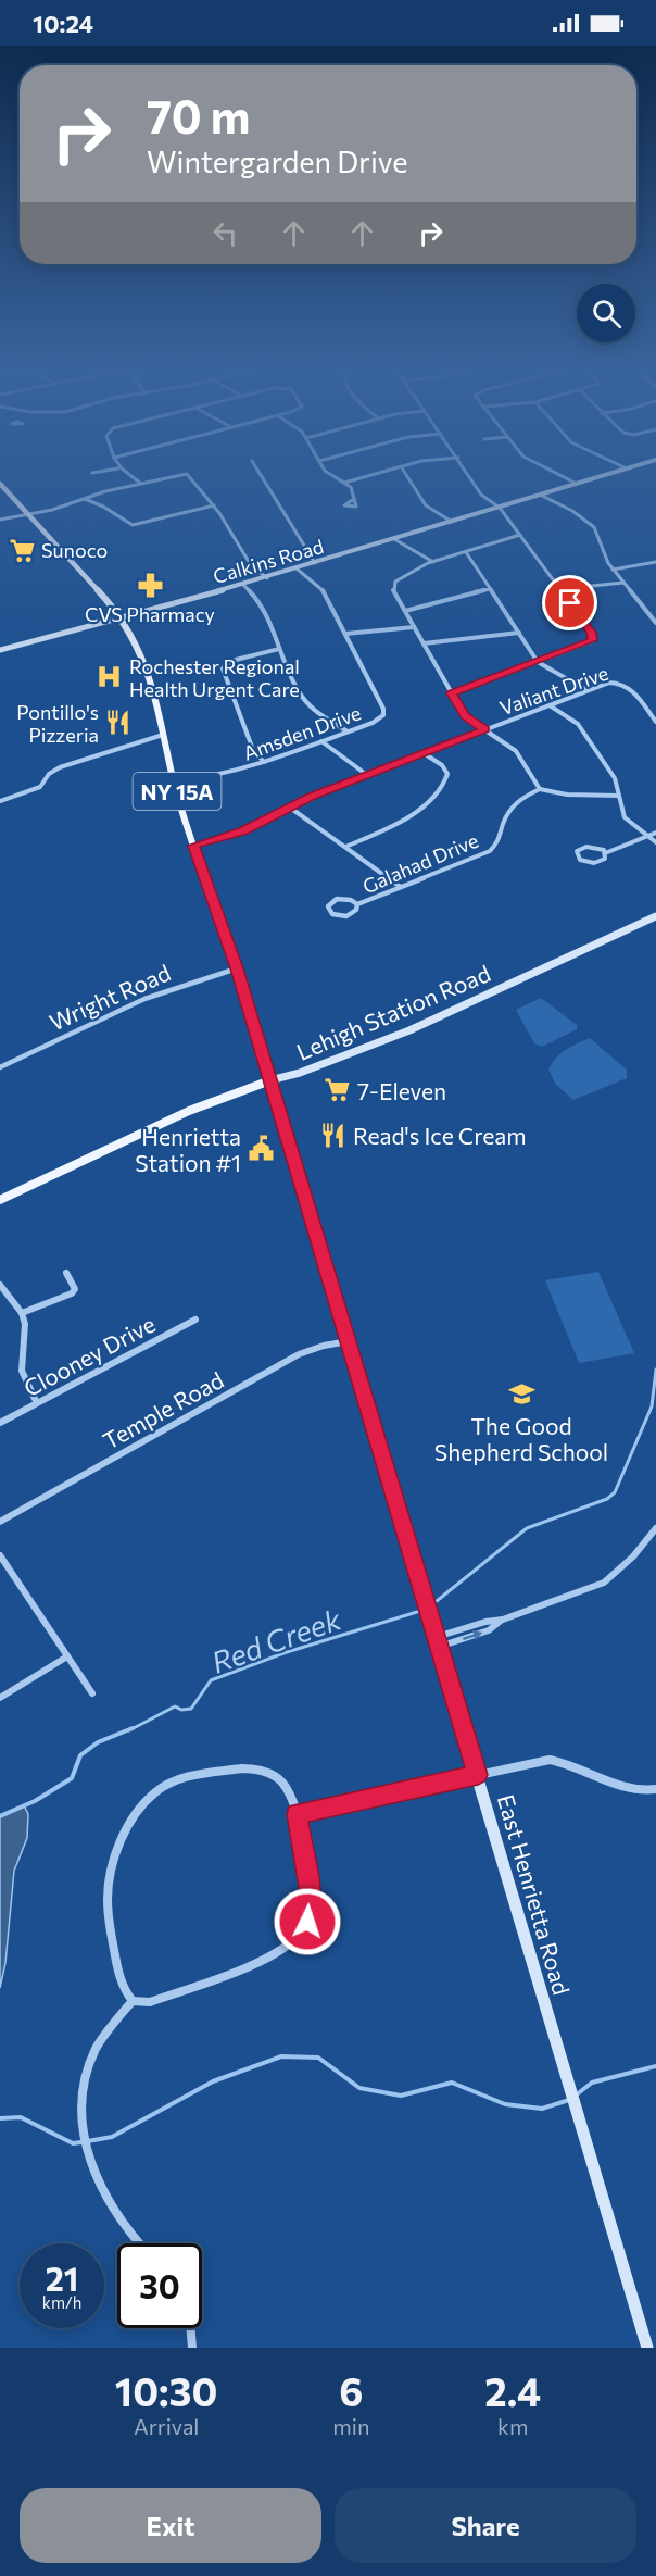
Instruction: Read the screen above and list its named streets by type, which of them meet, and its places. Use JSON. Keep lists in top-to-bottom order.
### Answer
{
  "streets": {
    "main road": [
      "Calkins Road",
      "NY 15A",
      "Lehigh Station Road",
      "East Henrietta Road"
    ],
    "street": [
      "Valiant Drive",
      "Amsden Drive",
      "Galahad Drive",
      "Wright Road",
      "Clooney Drive",
      "Temple Road"
    ]
  },
  "crossings": [
    ["Calkins Road", "Amsden Drive"],
    ["Calkins Road", "East Henrietta Road"],
    ["Valiant Drive", "East Henrietta Road"],
    ["Amsden Drive", "East Henrietta Road"],
    ["Wright Road", "East Henrietta Road"],
    ["Lehigh Station Road", "East Henrietta Road"],
    ["Temple Road", "East Henrietta Road"]
  ],
  "water": ["Red Creek"],
  "places": {
    "supermarket": ["Sunoco", "7-Eleven"],
    "pharmacy": ["CVS Pharmacy"],
    "hospital": ["Rochester Regional Health Urgent Care"],
    "restaurant": ["Pontillo's Pizzeria", "Read's Ice Cream"],
    "public building": ["Henrietta Station #1"],
    "school or university": ["The Good Shepherd School"]
  },
  "page": {
    "status": "10:24",
    "turn": ["70 m", "Wintergarden Drive"],
    "speed": "21 km/h",
    "limit": "30",
    "eta": [
      "10:30",
      "Arrival",
      "6",
      "min",
      "2.4",
      "km"
    ],
    "buttons": ["Exit", "Share"]
  }
}
